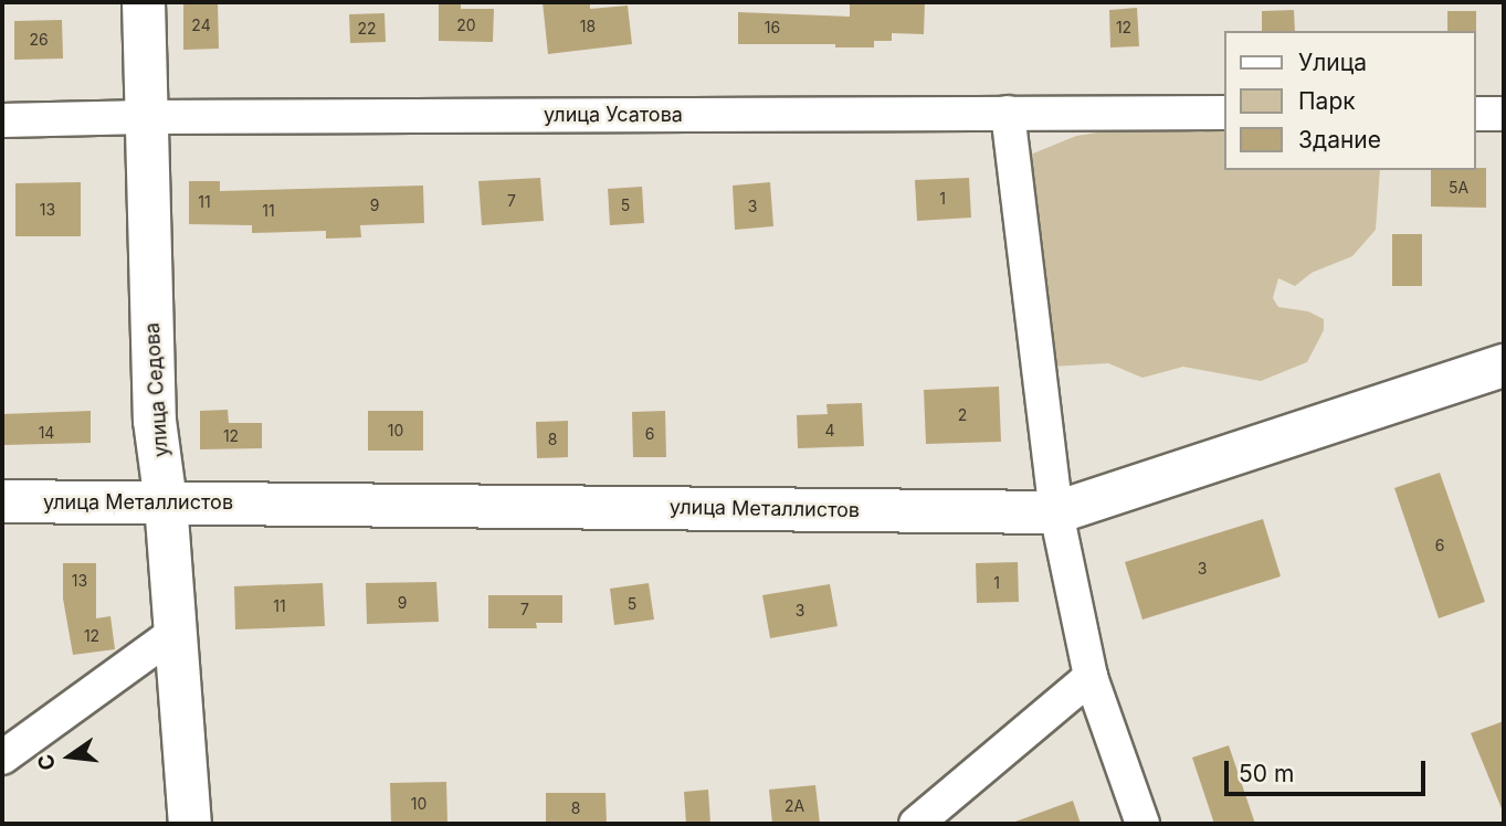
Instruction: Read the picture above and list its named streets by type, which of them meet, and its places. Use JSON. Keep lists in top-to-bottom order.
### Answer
{
  "streets": {
    "street": ["улица Усатова", "улица Седова", "улица Металлистов"]
  },
  "crossings": [
    ["улица Усатова", "улица Седова"],
    ["улица Седова", "улица Металлистов"]
  ],
  "house_numbers": [
    "24",
    "20",
    "18",
    "16",
    "12",
    "22",
    "26",
    "5А",
    "1",
    "7",
    "11",
    "9",
    "5",
    "3",
    "13",
    "11",
    "2",
    "10",
    "4",
    "14",
    "6",
    "12",
    "8",
    "6",
    "3",
    "13",
    "1",
    "9",
    "5",
    "11",
    "7",
    "3",
    "12",
    "10",
    "2А",
    "8"
  ],
  "legend": ["Улица", "Парк", "Здание"],
  "scale_bar": "50 m",
  "north": "left"
}
